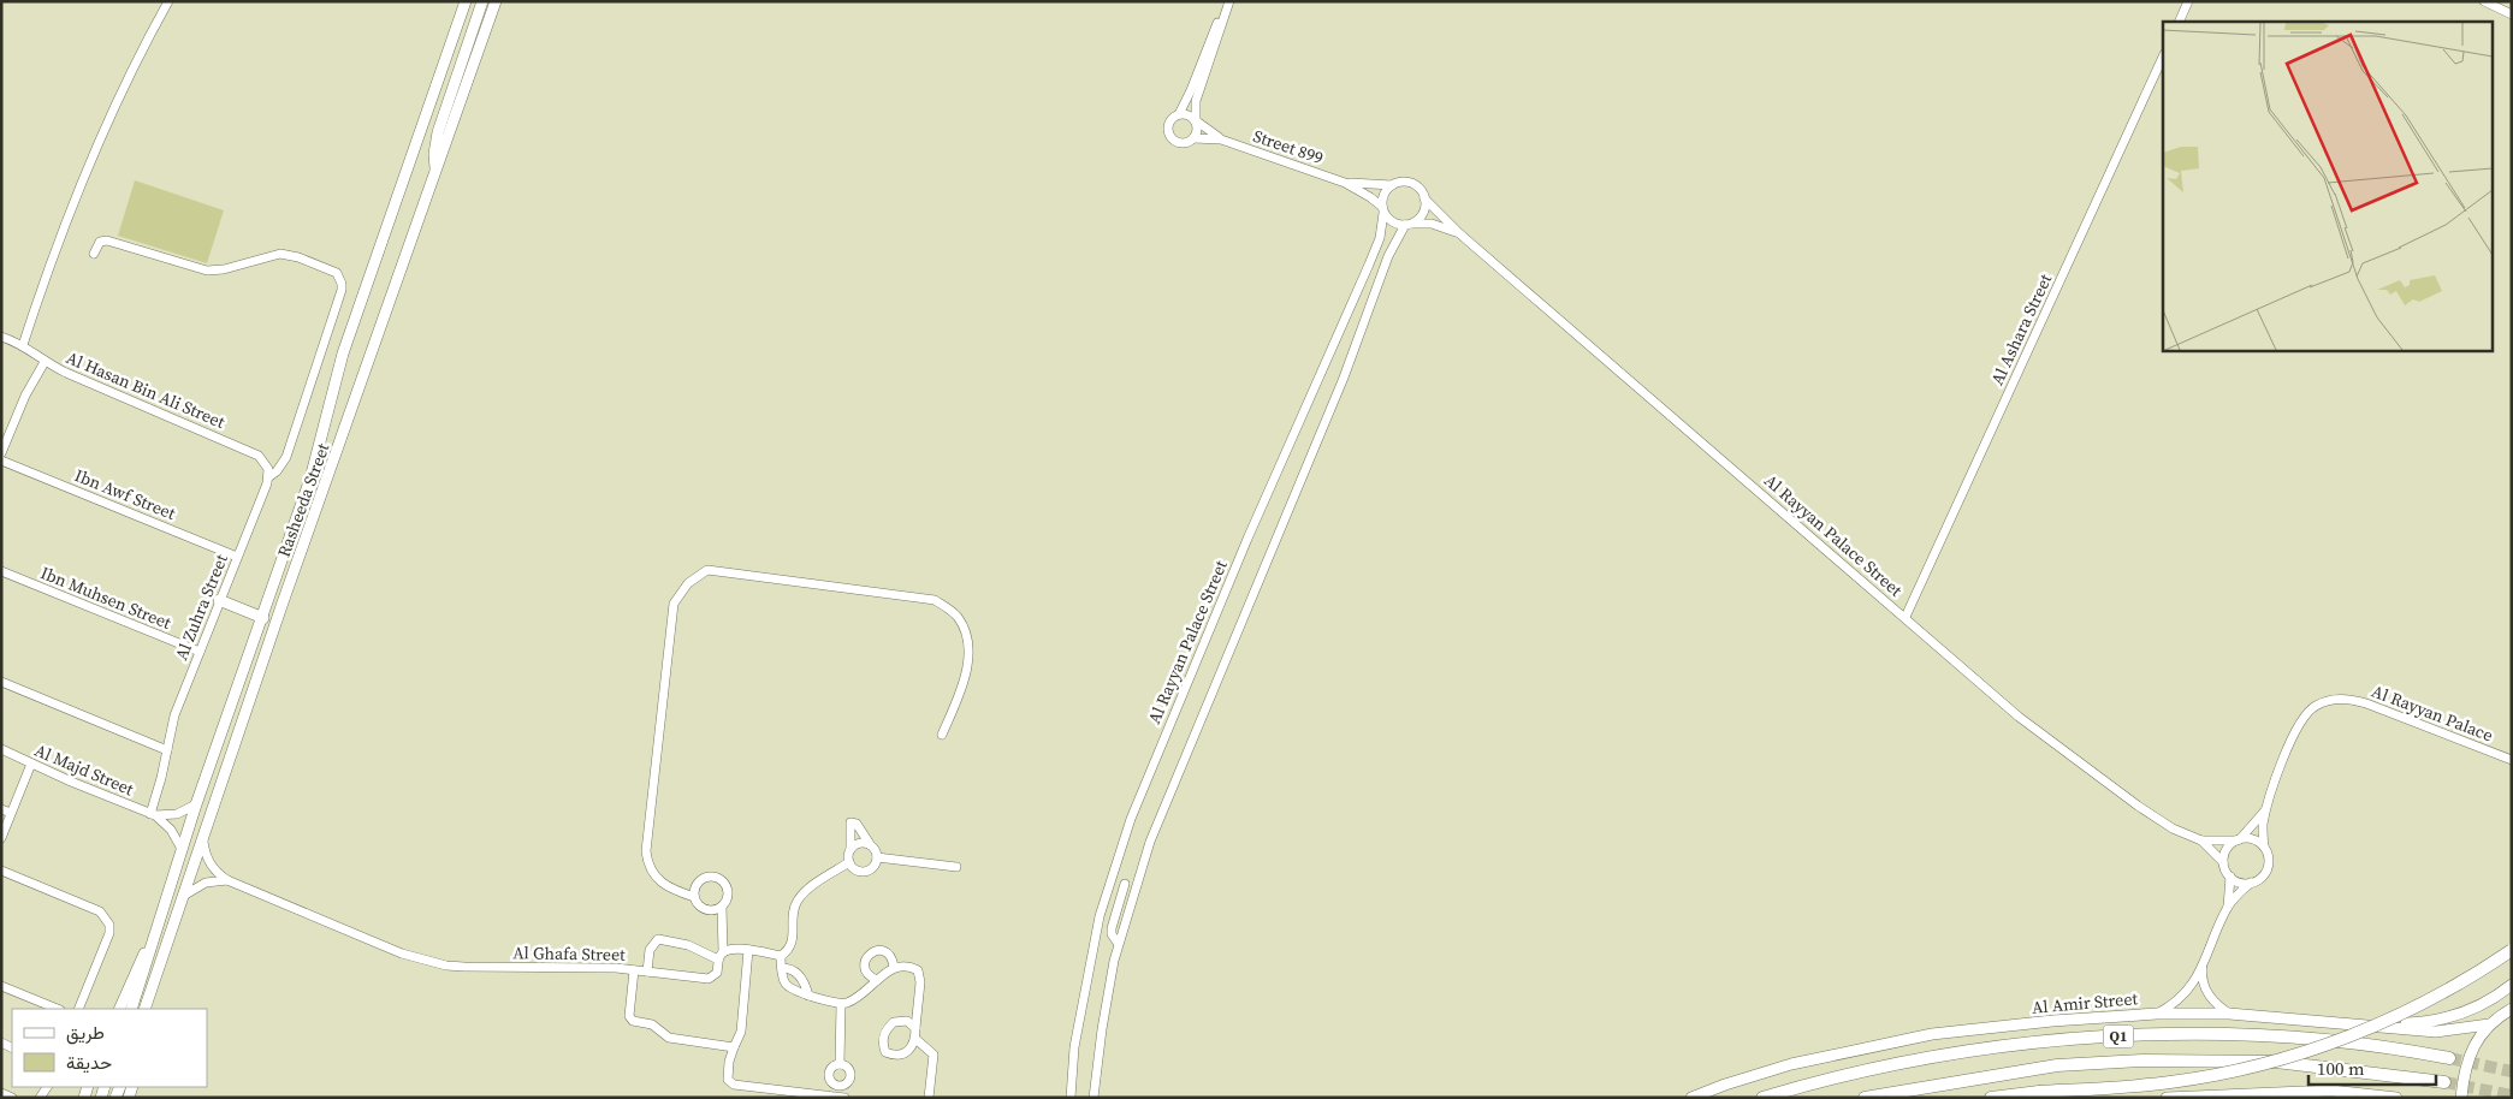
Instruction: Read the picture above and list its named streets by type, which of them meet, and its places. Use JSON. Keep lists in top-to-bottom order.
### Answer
{
  "streets": {
    "highway": ["Q1"],
    "main road": ["Rasheeda Street", "Al Amir Street"],
    "street": [
      "Street 899",
      "Al Ashara Street",
      "Al Hasan Bin Ali Street",
      "Ibn Awf Street",
      "Al Rayyan Palace Street",
      "Ibn Muhsen Street",
      "Al Zuhra Street",
      "Al Rayyan Palace",
      "Al Majd Street",
      "Al Ghafa Street"
    ]
  },
  "crossings": [
    ["Street 899", "Al Rayyan Palace Street"],
    ["Al Ashara Street", "Al Rayyan Palace Street"],
    ["Al Hasan Bin Ali Street", "Al Zuhra Street"],
    ["Ibn Awf Street", "Al Zuhra Street"],
    ["Rasheeda Street", "Al Majd Street"],
    ["Rasheeda Street", "Al Ghafa Street"],
    ["Al Rayyan Palace Street", "Al Rayyan Palace"],
    ["Ibn Muhsen Street", "Al Zuhra Street"],
    ["Al Zuhra Street", "Al Majd Street"]
  ],
  "legend": ["طريق", "حديقة"],
  "scale_bar": "100 m"
}
